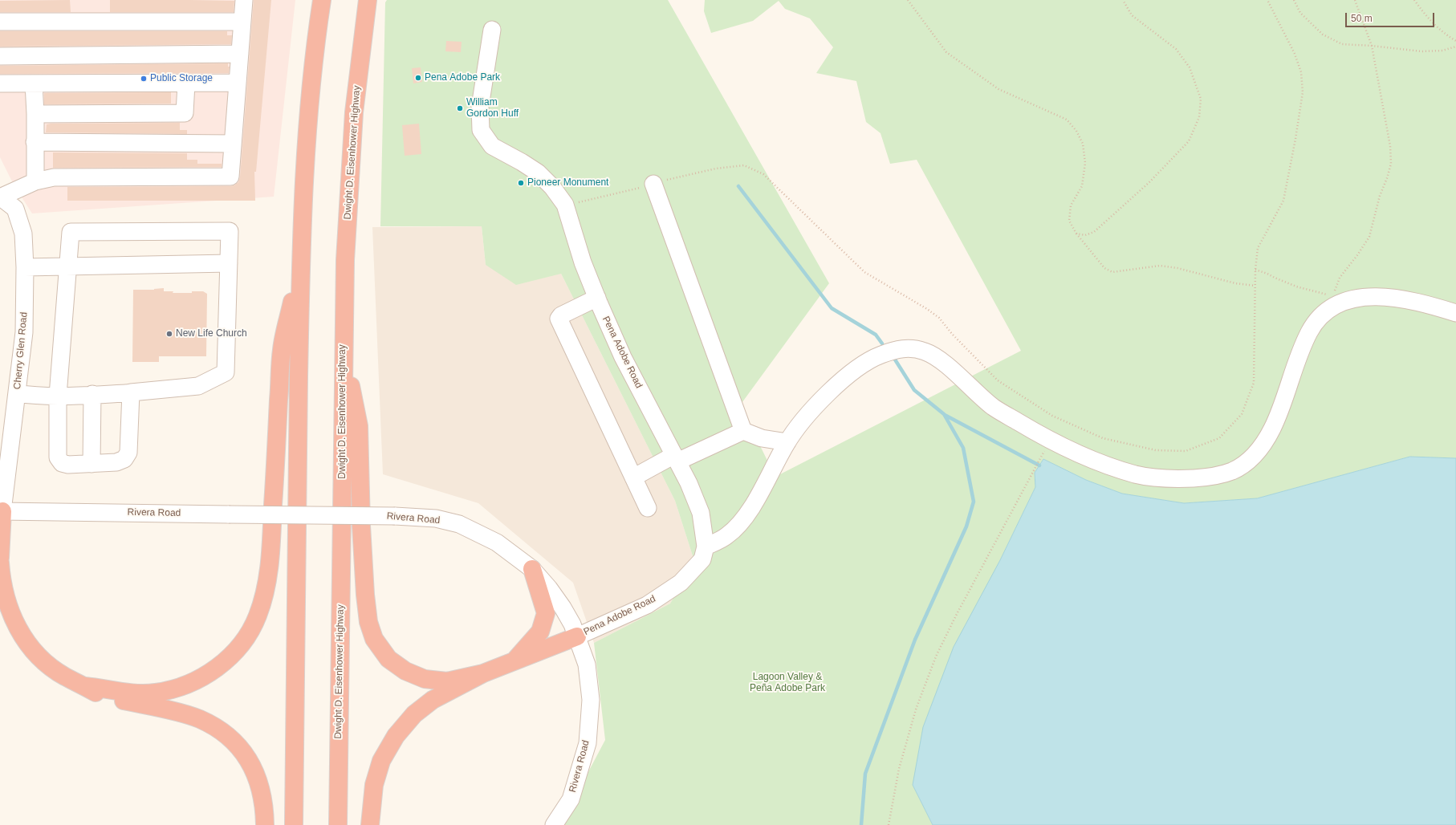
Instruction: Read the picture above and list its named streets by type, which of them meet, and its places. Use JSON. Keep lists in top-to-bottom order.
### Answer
{
  "streets": {
    "highway": ["Dwight D. Eisenhower Highway"],
    "street": ["Cherry Glen Road", "Pena Adobe Road", "Rivera Road"]
  },
  "crossings": [
    ["Cherry Glen Road", "Rivera Road"],
    ["Pena Adobe Road", "Rivera Road"]
  ],
  "parks": ["Lagoon Valley & Peña Adobe Park"],
  "places": [
    "Pena Adobe Park",
    "Public Storage",
    "William Gordon Huff",
    "Pioneer Monument",
    "New Life Church"
  ],
  "scale_bar": "50 m"
}
